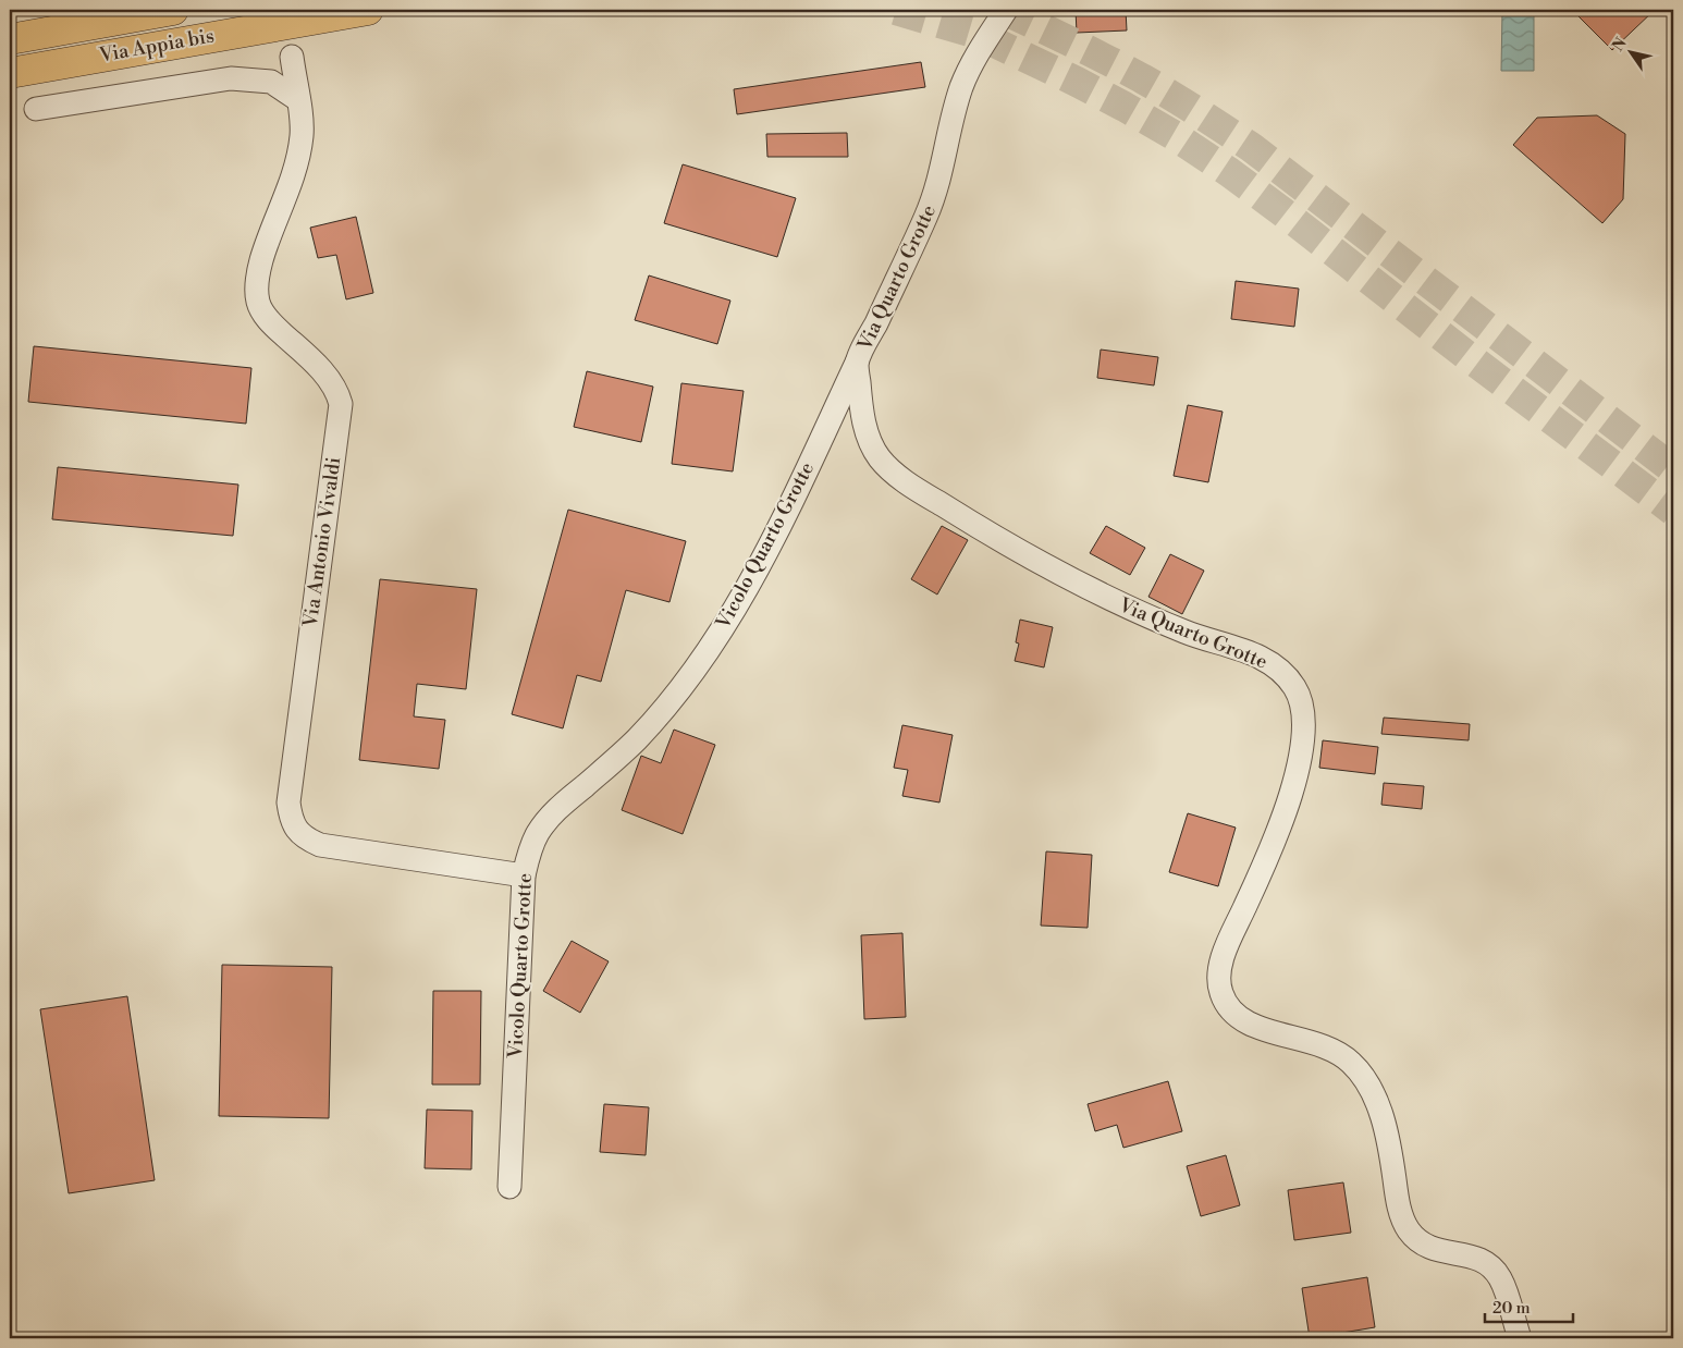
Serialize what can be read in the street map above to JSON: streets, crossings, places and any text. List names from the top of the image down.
{
  "streets": {
    "highway": ["Via Appia bis"],
    "street": ["Via Quarto Grotte", "Via Antonio Vivaldi", "Vicolo Quarto Grotte"]
  },
  "crossings": [
    ["Via Quarto Grotte", "Vicolo Quarto Grotte"],
    ["Via Antonio Vivaldi", "Vicolo Quarto Grotte"]
  ],
  "scale_bar": "20 m",
  "north": "top left"
}
